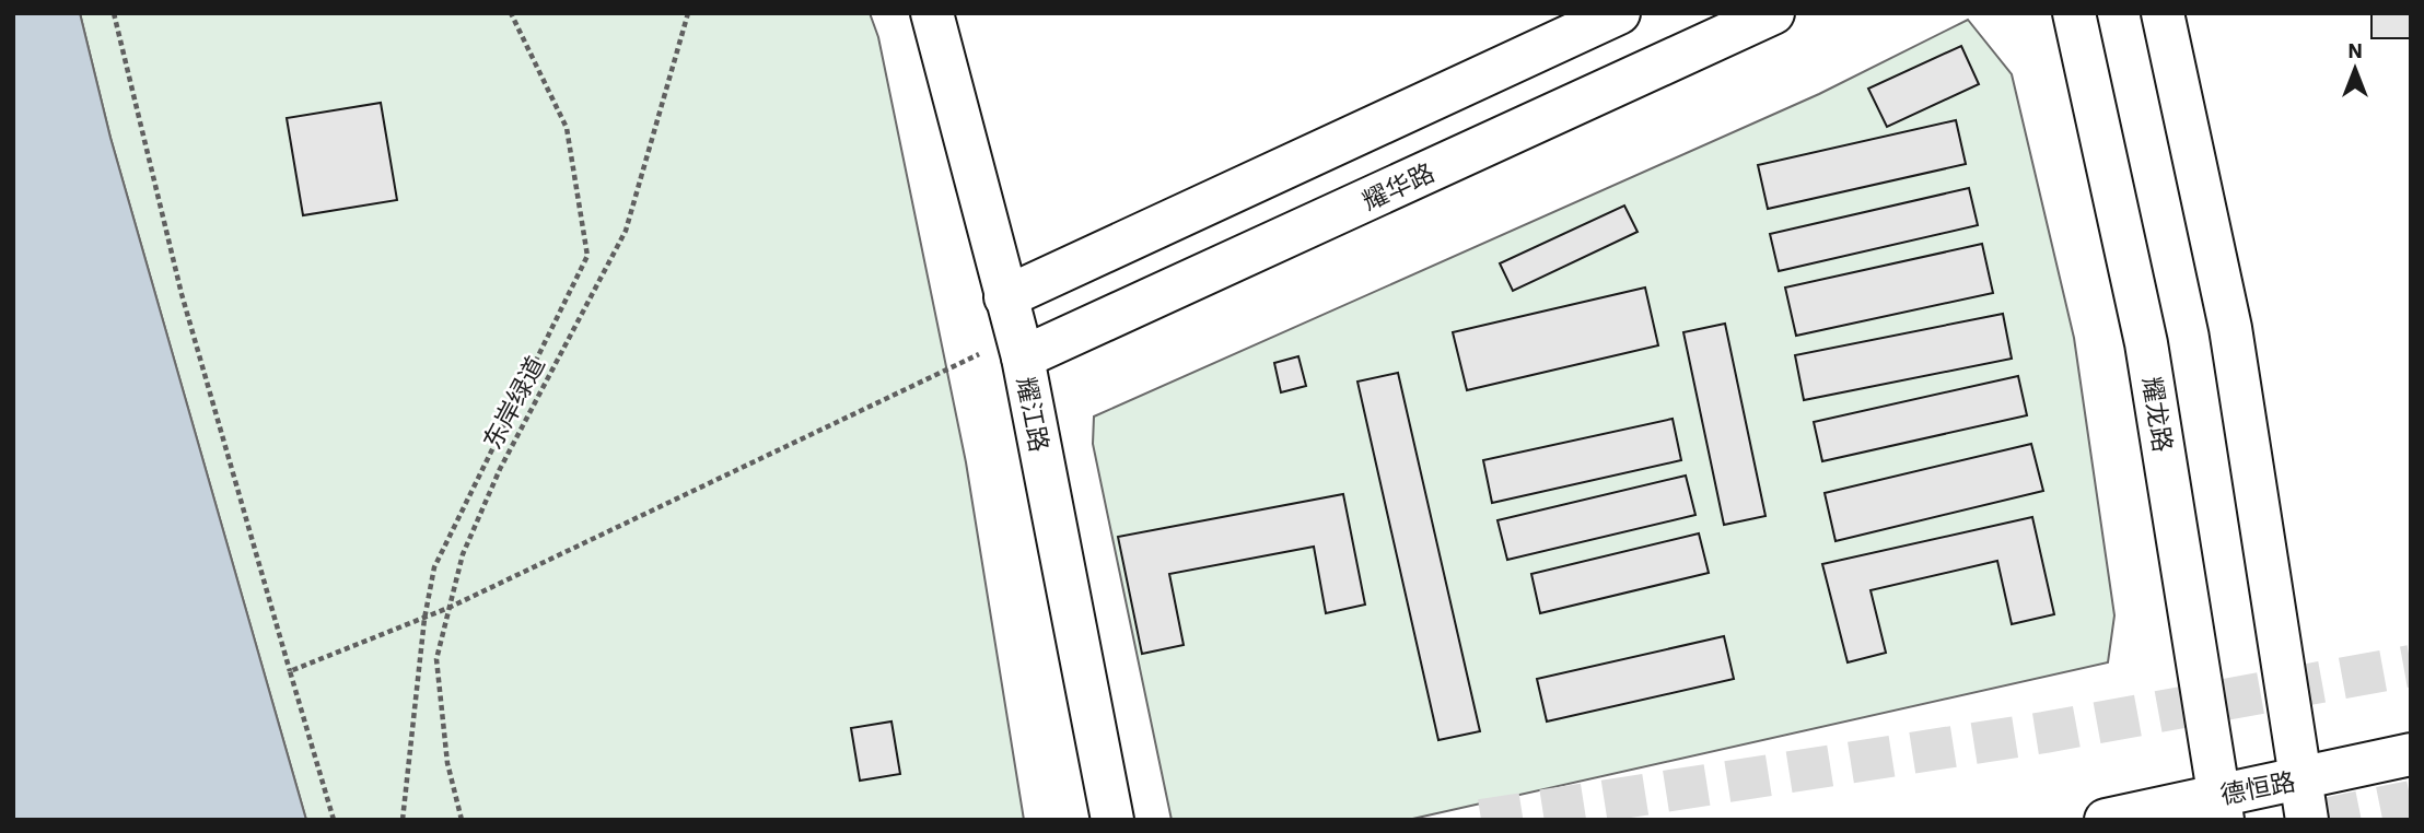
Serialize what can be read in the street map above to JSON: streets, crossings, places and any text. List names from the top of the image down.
{
  "streets": {
    "main road": [
      "耀华路",
      "耀江路",
      "耀龙路",
      "德恒路"
    ],
    "path": ["东岸绿道"]
  },
  "crossings": [
    ["耀华路", "耀江路"],
    ["耀龙路", "德恒路"]
  ],
  "north": "top"
}
